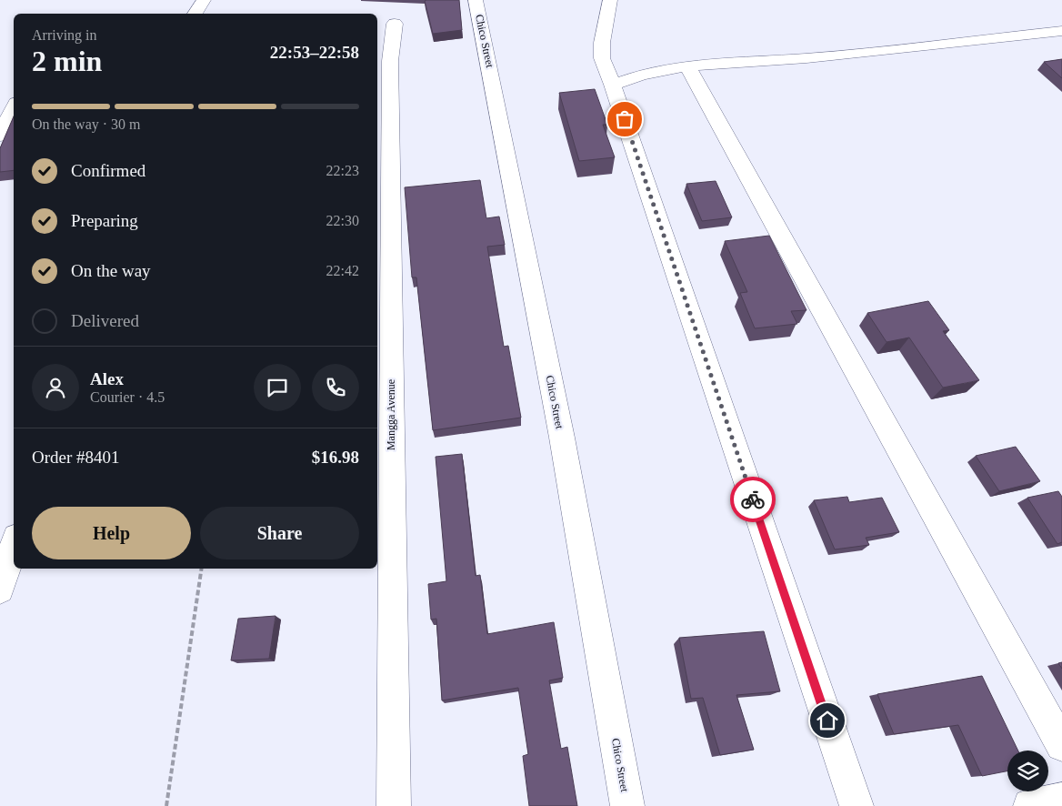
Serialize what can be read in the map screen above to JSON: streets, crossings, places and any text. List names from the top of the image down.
{
  "streets": {
    "street": ["Chico Street", "Mangga Avenue"]
  },
  "page": {
    "heading": ["2 min", "Arriving in", "22:53–22:58"],
    "panel": [
      "Alex",
      "Courier · 4.5",
      "Order #8401",
      "$16.98"
    ],
    "bar": "On the way · 30 m",
    "list": [
      ["Confirmed", "22:23"],
      ["Preparing", "22:30"],
      ["On the way", "22:42"],
      "Delivered"
    ],
    "buttons": ["Help", "Share"]
  }
}
